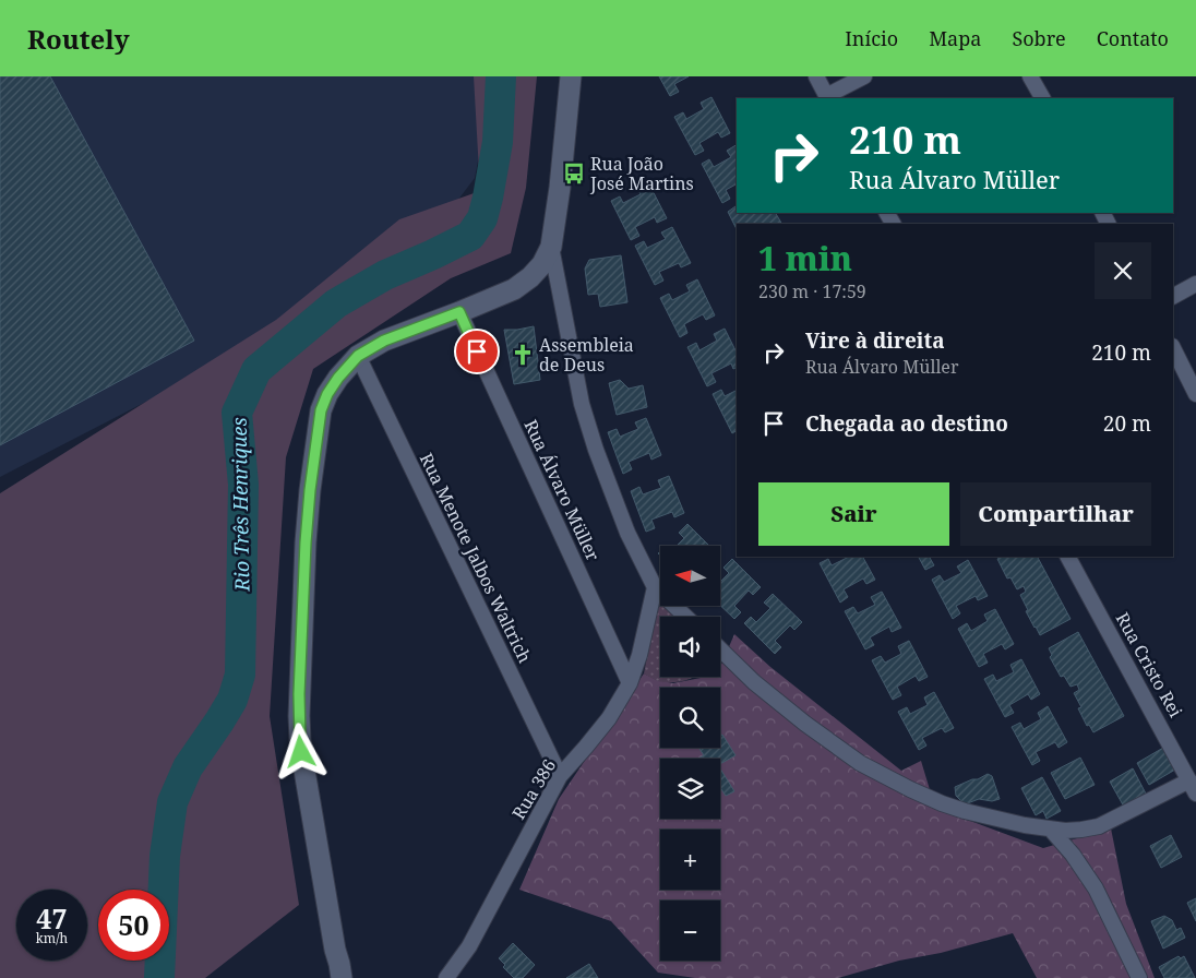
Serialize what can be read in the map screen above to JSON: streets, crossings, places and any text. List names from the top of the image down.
{
  "streets": {
    "street": [
      "Rua Álvaro Müller",
      "Rua Menote Jalbos Waltrich",
      "Rua Cristo Rei",
      "Rua 386"
    ]
  },
  "crossings": [
    ["Rua Álvaro Müller", "Rua 386"],
    ["Rua Menote Jalbos Waltrich", "Rua 386"]
  ],
  "water": ["Rio Três Henriques"],
  "places": {
    "bus stop": ["Rua João José Martins"],
    "church": ["Assembleia de Deus"]
  },
  "north": "left",
  "page": {
    "header": "Routely",
    "nav": [
      "Início",
      "Mapa",
      "Sobre",
      "Contato"
    ],
    "turn": ["210 m", "Rua Álvaro Müller"],
    "heading": ["1 min", "230 m · 17:59"],
    "list": [
      {
        "name": "Vire à direita",
        "note": "Rua Álvaro Müller",
        "value": "210 m"
      },
      {
        "name": "Chegada ao destino",
        "value": "20 m"
      }
    ],
    "buttons": ["Sair", "Compartilhar"],
    "map_buttons": ["+", "−"],
    "speed": "47 km/h",
    "limit": "50"
  }
}
